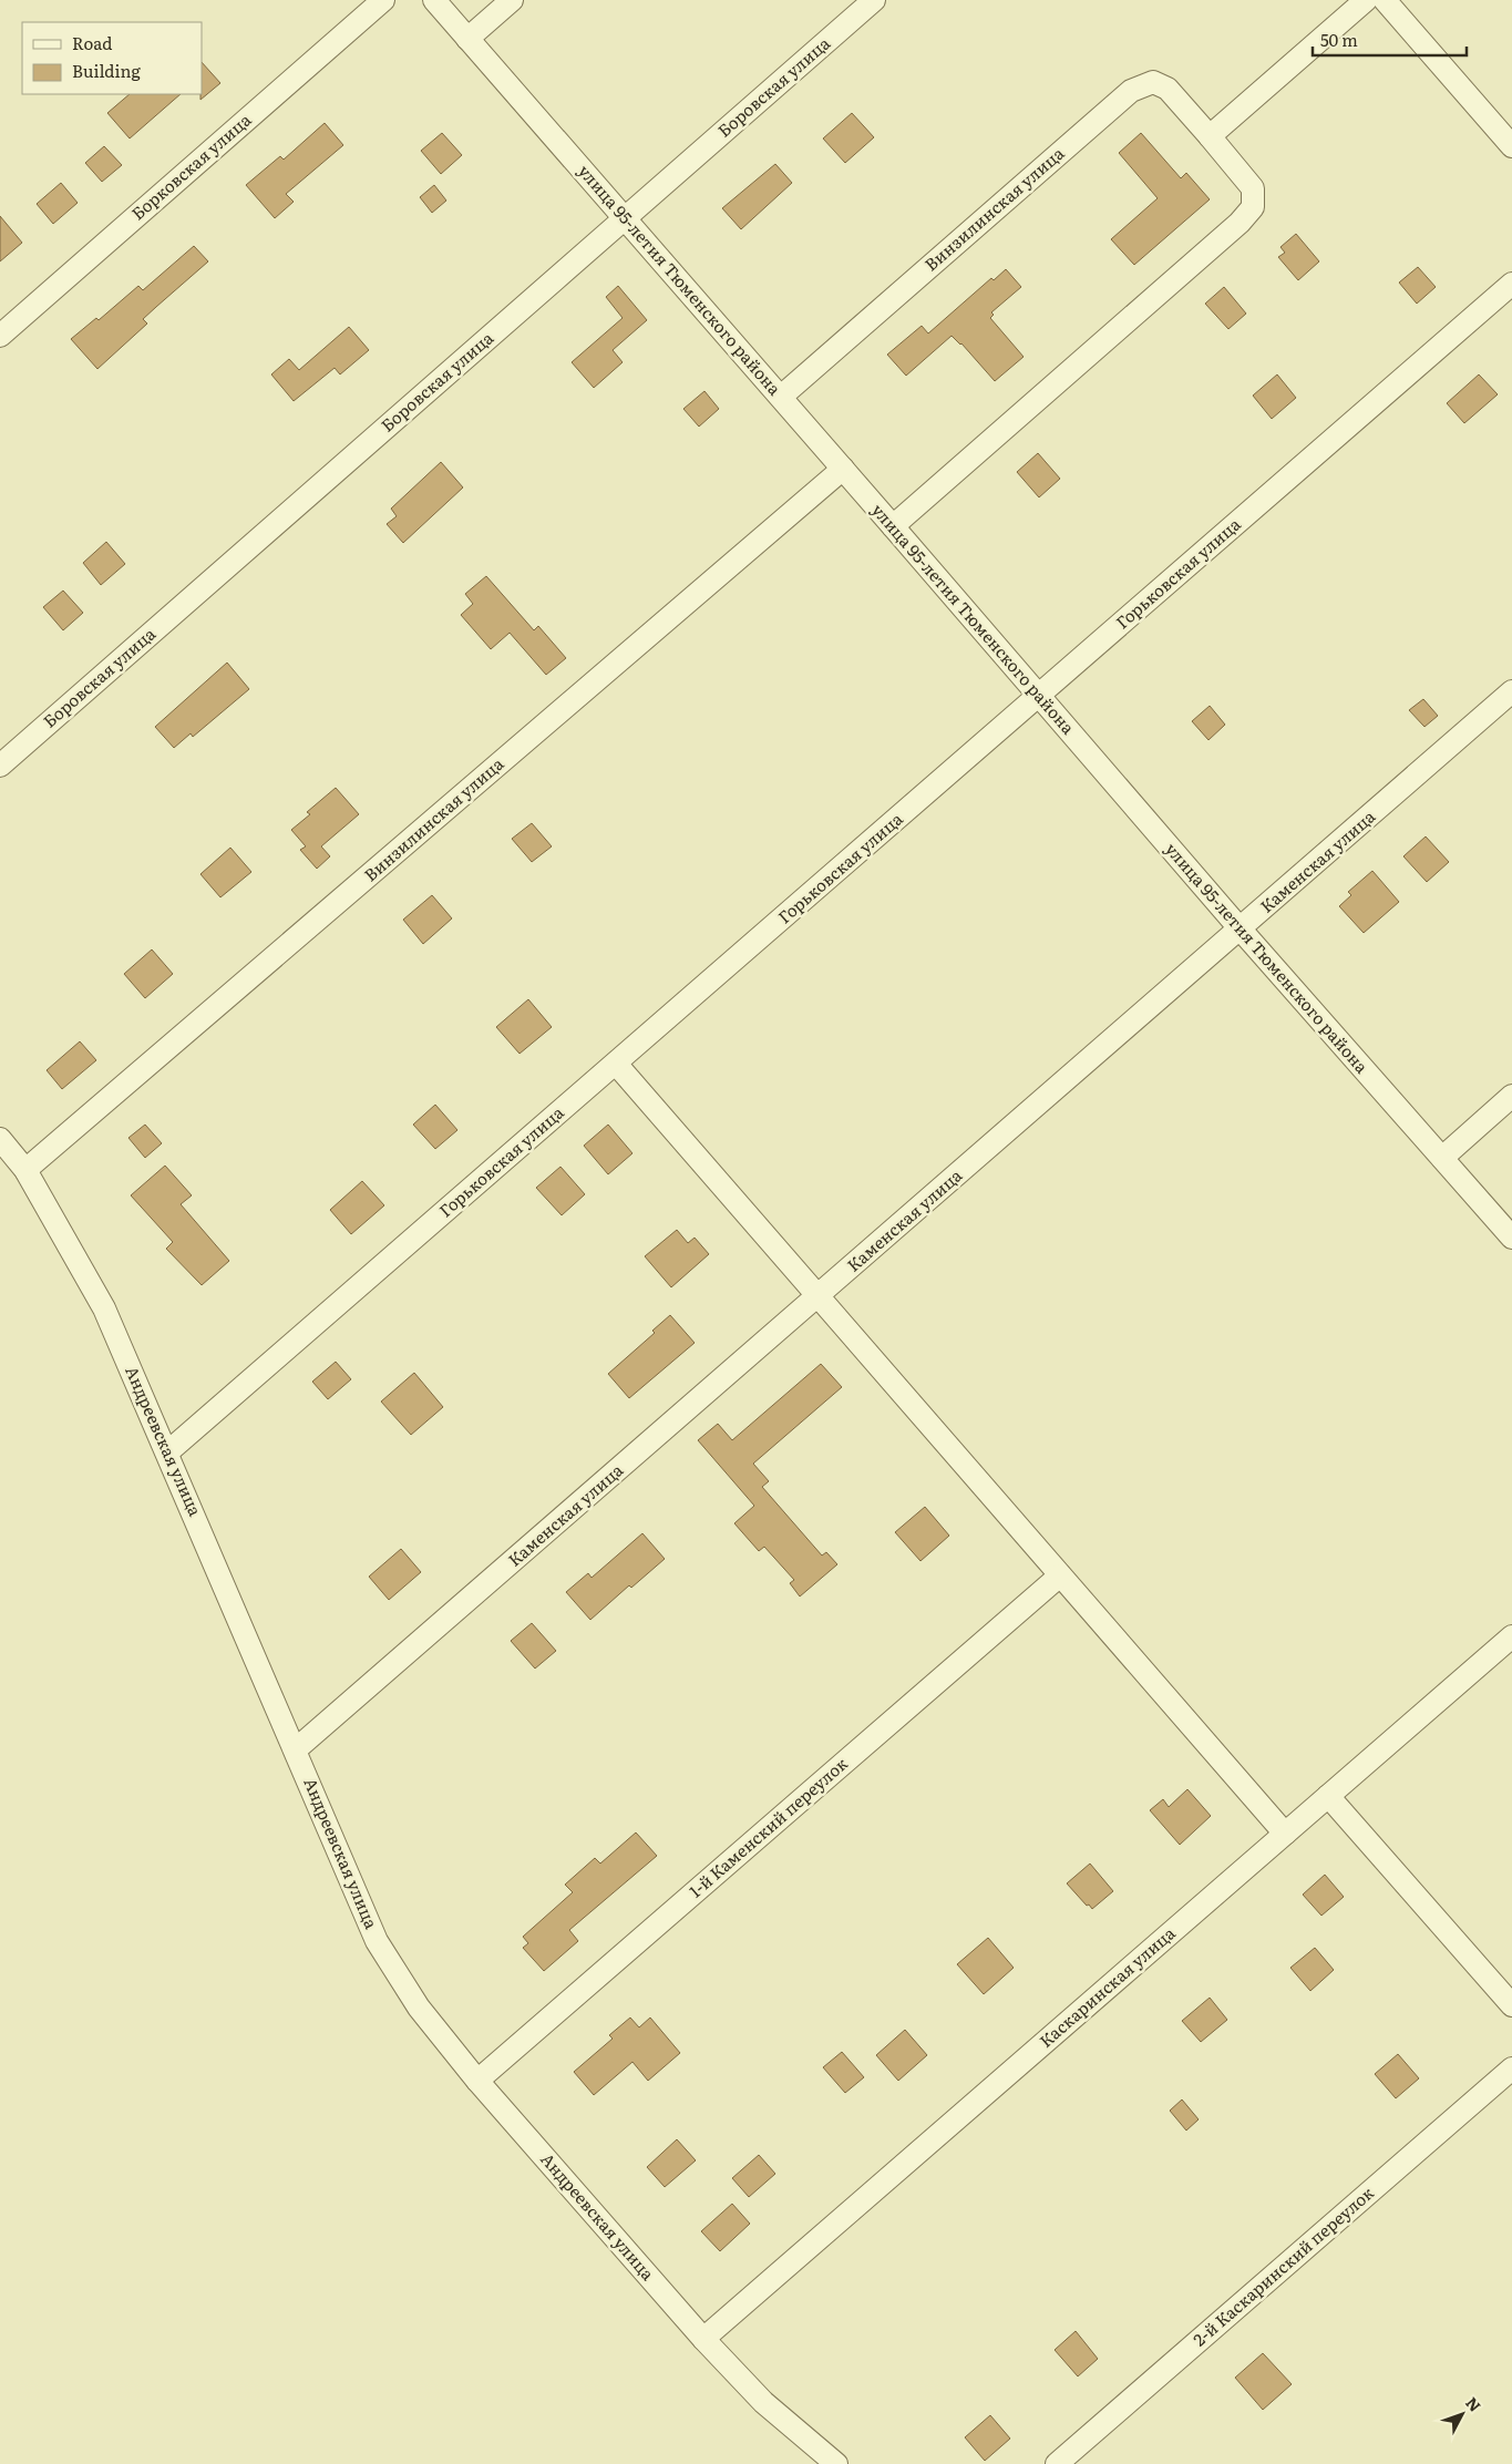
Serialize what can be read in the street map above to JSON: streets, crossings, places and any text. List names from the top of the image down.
{
  "streets": {
    "street": [
      "Боровская улица",
      "Борковская улица",
      "Винзилинская улица",
      "улица 95-летия Тюменского района",
      "Горьковская улица",
      "Каменская улица",
      "Андреевская улица",
      "1-й Каменский переулок",
      "Каскаринская улица",
      "2-й Каскаринский переулок"
    ]
  },
  "crossings": [
    ["Боровская улица", "улица 95-летия Тюменского района"],
    ["Винзилинская улица", "улица 95-летия Тюменского района"],
    ["Винзилинская улица", "Андреевская улица"],
    ["улица 95-летия Тюменского района", "Горьковская улица"],
    ["улица 95-летия Тюменского района", "Каменская улица"],
    ["Горьковская улица", "Андреевская улица"],
    ["Каменская улица", "Андреевская улица"],
    ["Андреевская улица", "1-й Каменский переулок"],
    ["Андреевская улица", "Каскаринская улица"]
  ],
  "legend": ["Road", "Building"],
  "scale_bar": "50 m",
  "north": "top right"
}
